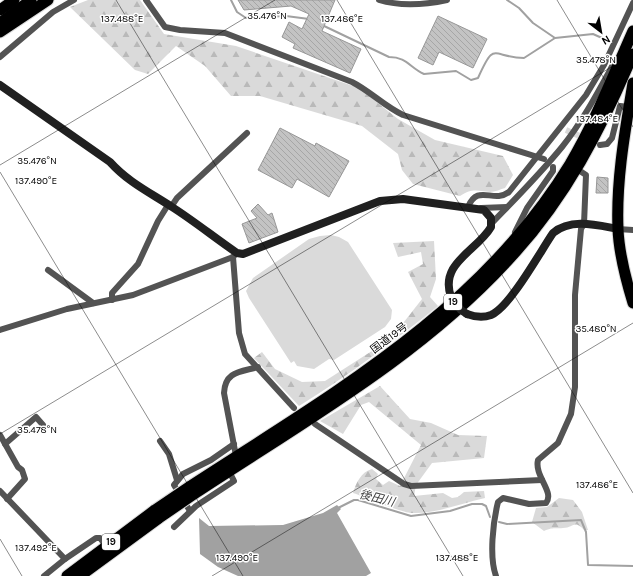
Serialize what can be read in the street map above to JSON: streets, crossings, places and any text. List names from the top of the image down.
{
  "streets": {
    "highway": ["19", "国道19号"]
  },
  "water": ["後田川"],
  "north": "bottom right",
  "coordinates": [
    "35.476°N",
    "137.488°E",
    "137.486°E",
    "35.478°N",
    "137.484°E",
    "137.490°E",
    "35.480°N",
    "137.492°E"
  ]
}
